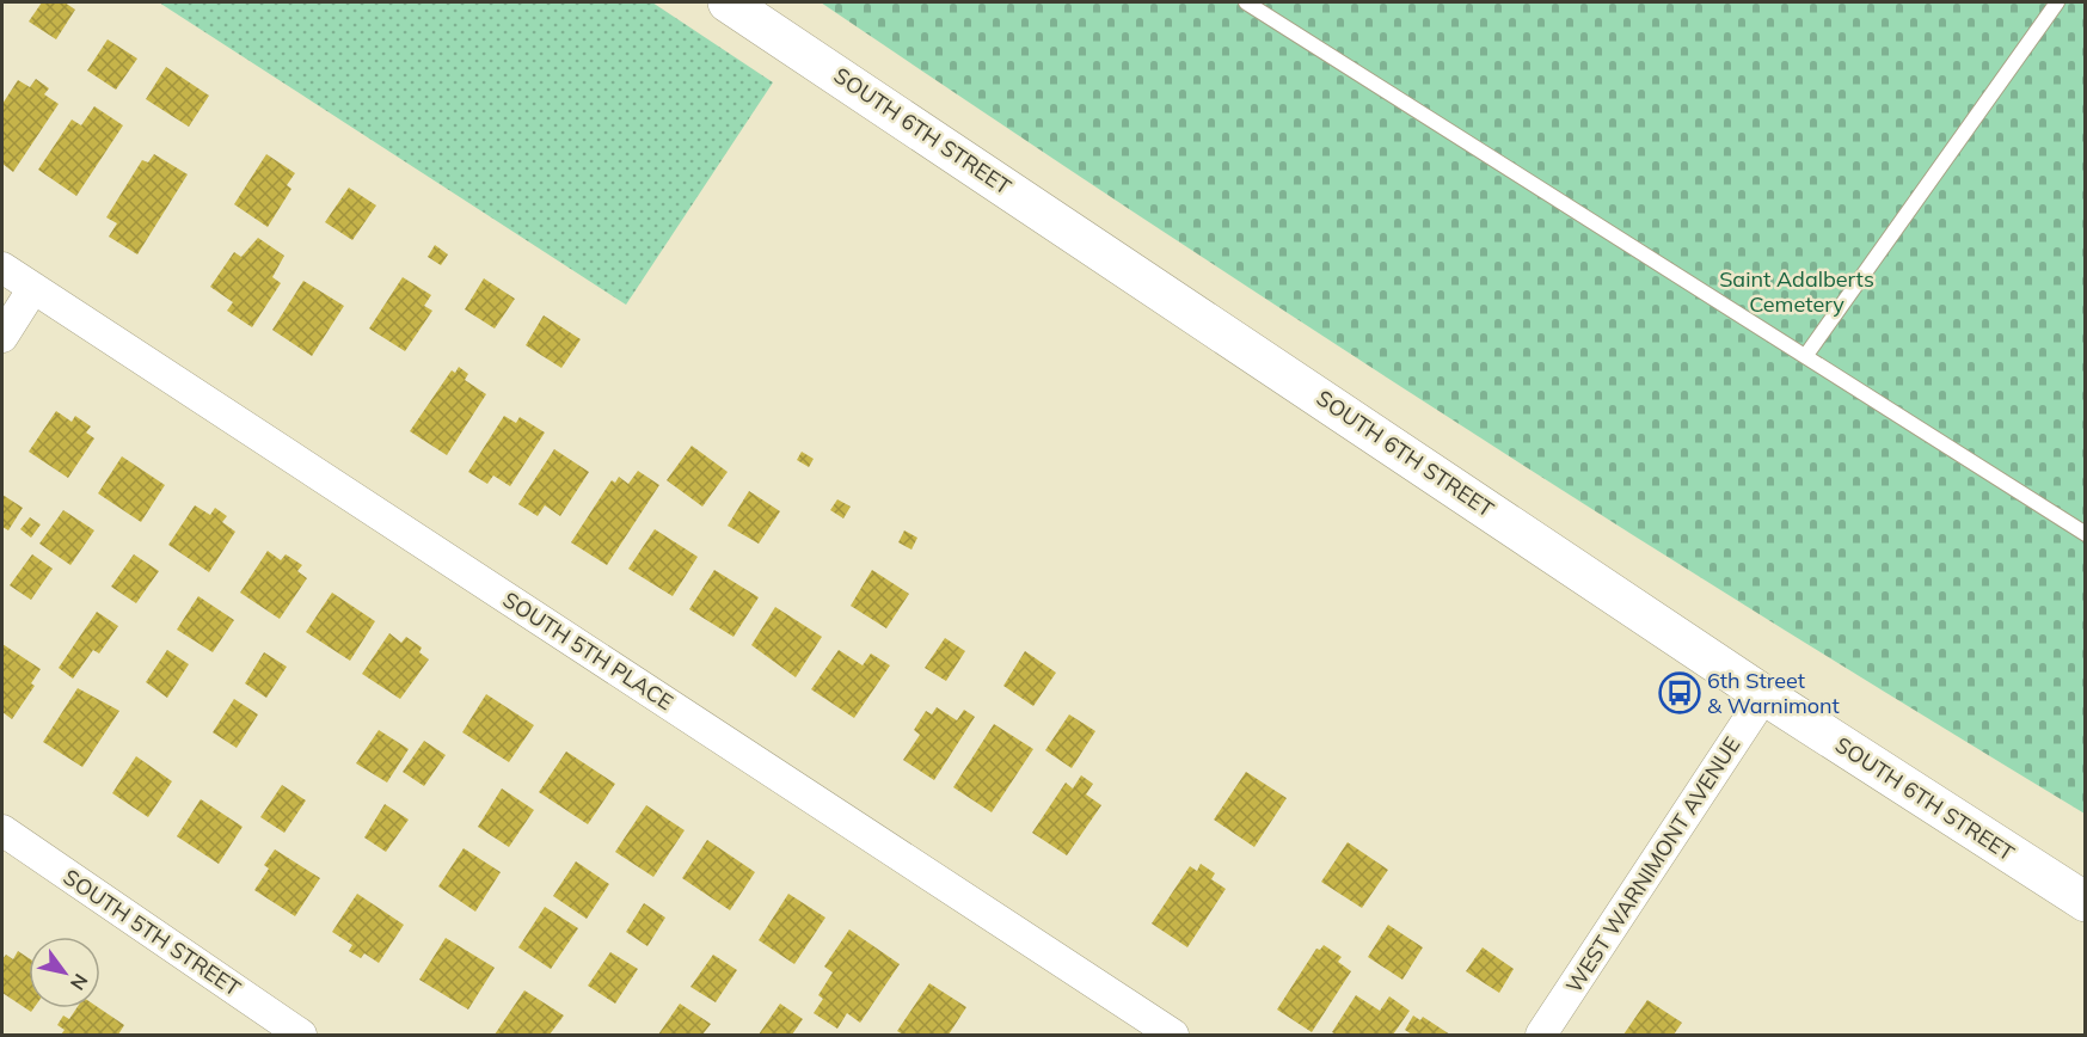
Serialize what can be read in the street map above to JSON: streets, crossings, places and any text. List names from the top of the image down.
{
  "streets": {
    "street": [
      "SOUTH 6TH STREET",
      "SOUTH 5TH PLACE",
      "WEST WARNIMONT AVENUE",
      "SOUTH 5TH STREET"
    ]
  },
  "crossings": [
    ["SOUTH 6TH STREET", "WEST WARNIMONT AVENUE"]
  ],
  "parks": ["Saint Adalberts Cemetery"],
  "places": {
    "bus stop": ["6th Street & Warnimont"]
  },
  "north": "bottom right"
}
